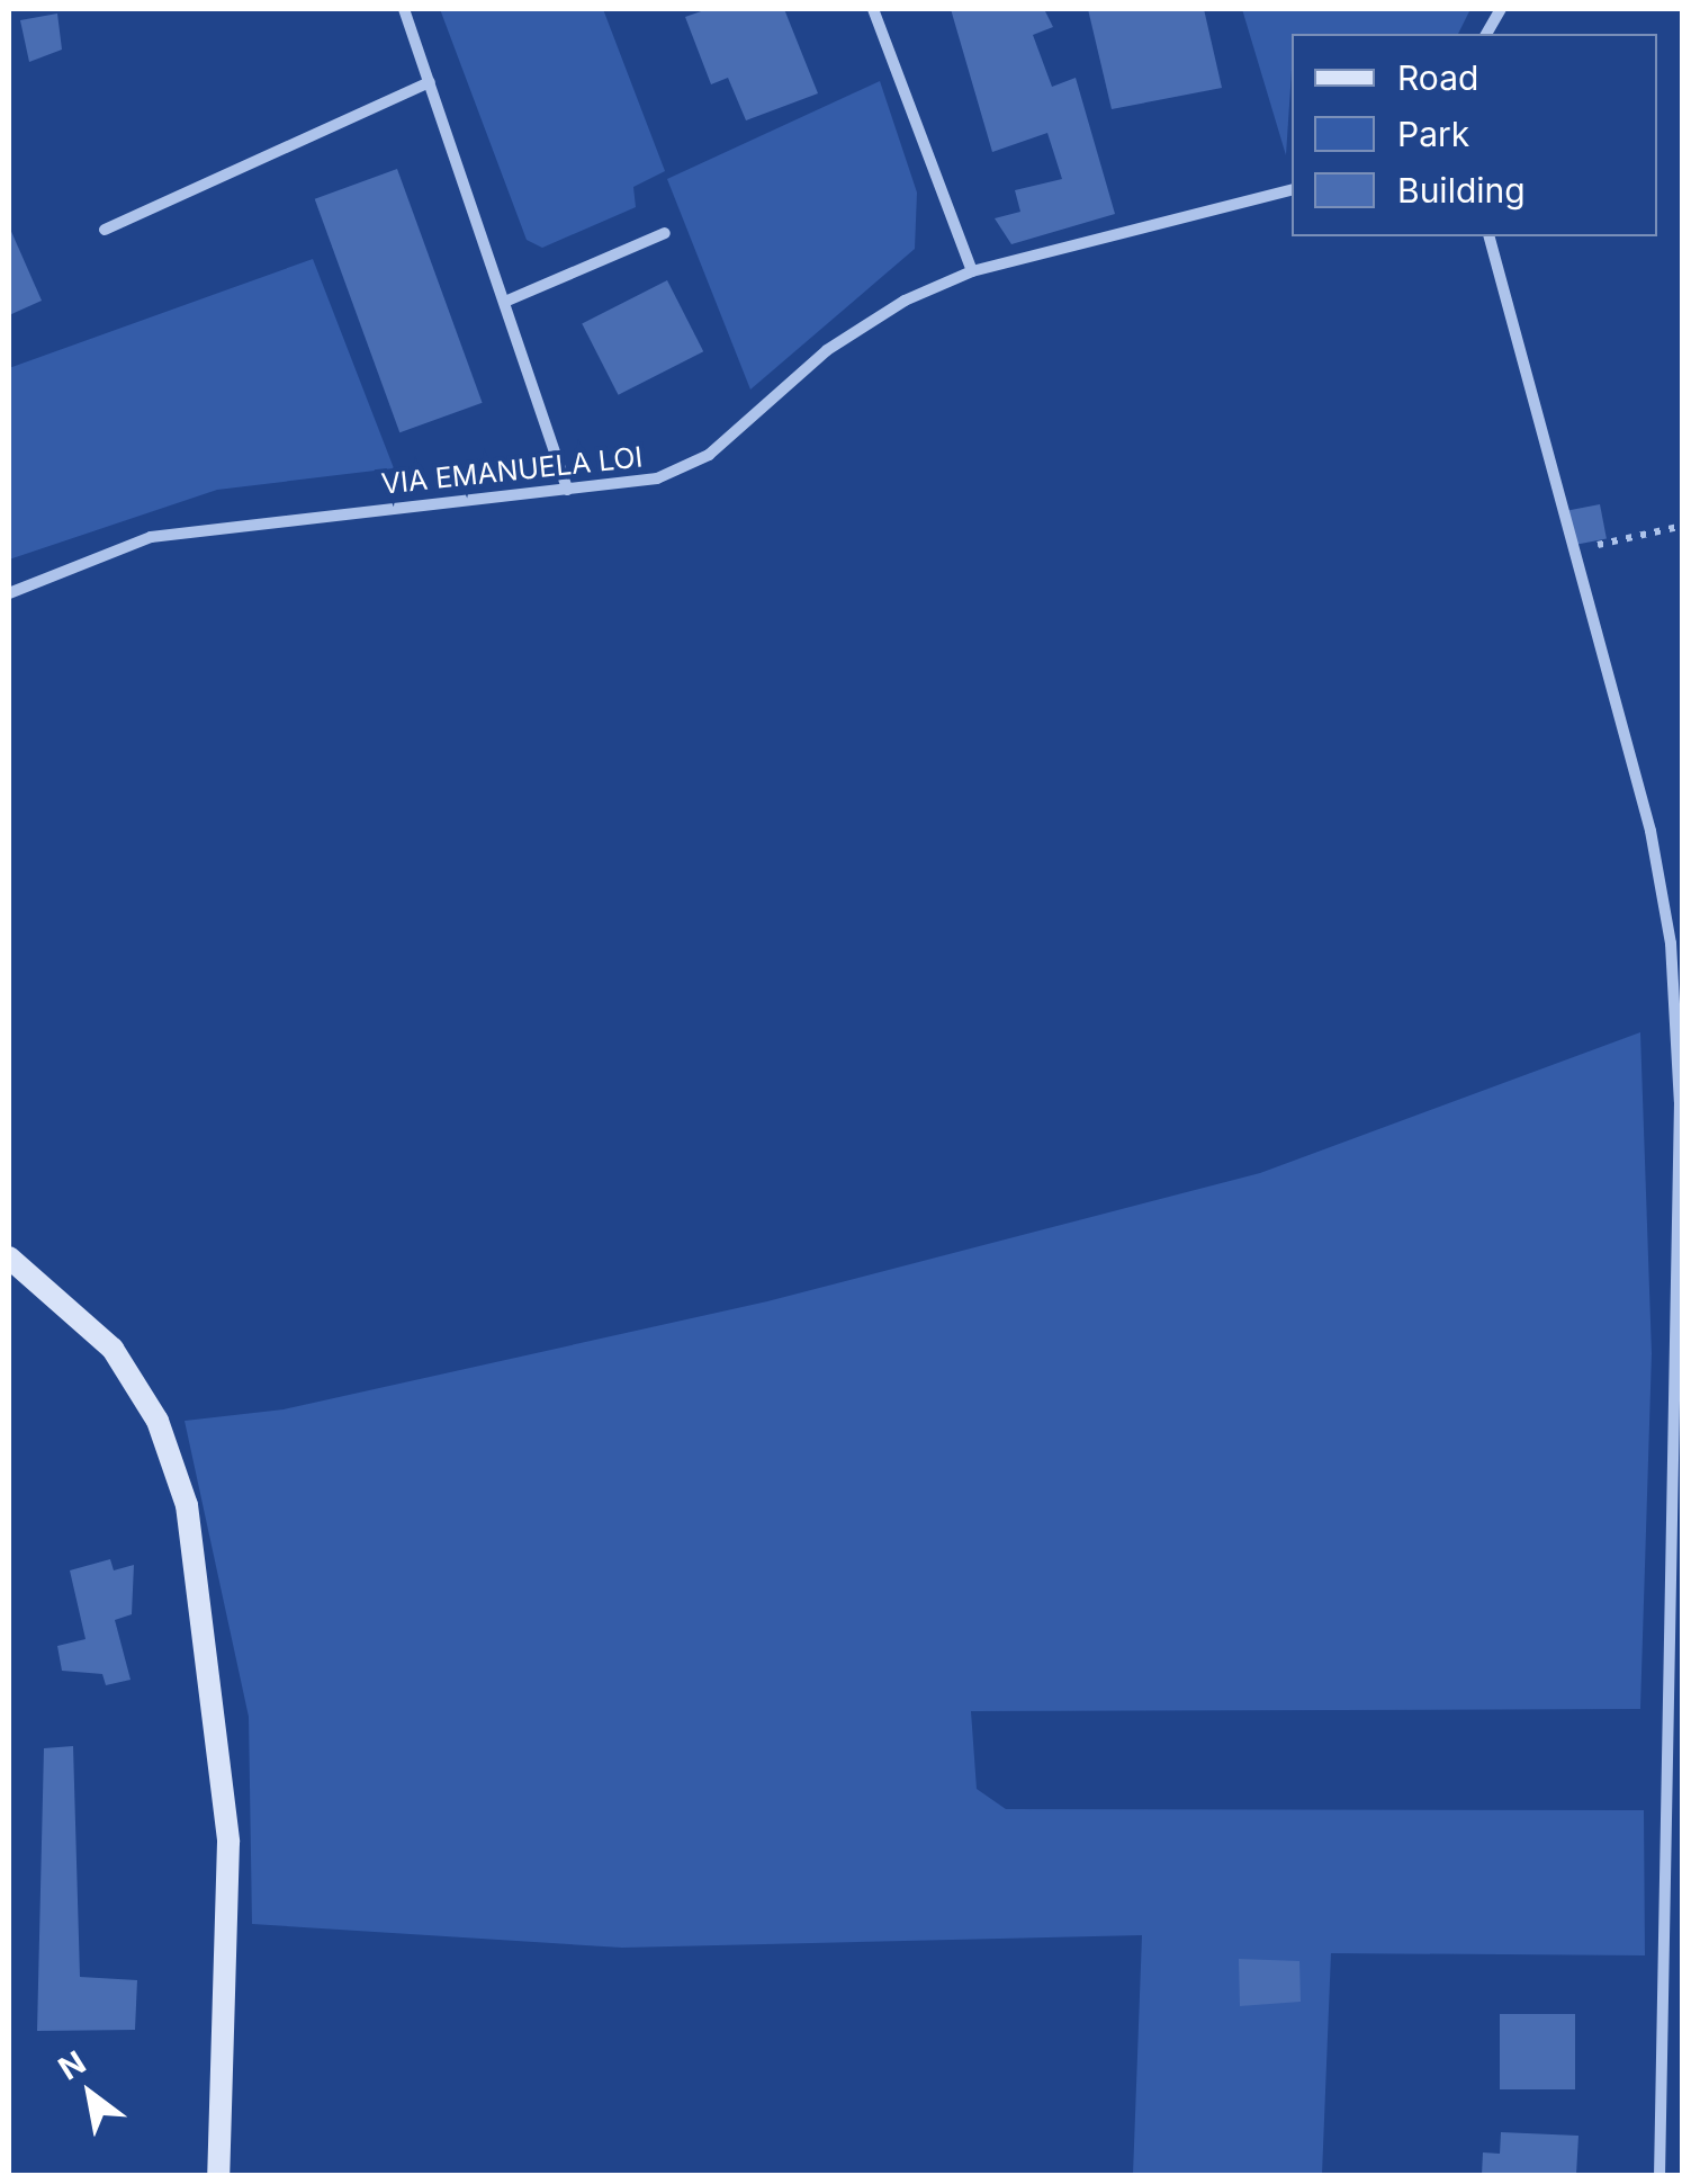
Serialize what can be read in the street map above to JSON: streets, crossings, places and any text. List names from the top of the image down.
{
  "streets": {
    "street": ["VIA EMANUELA LOI"]
  },
  "legend": ["Road", "Park", "Building"],
  "north": "top left"
}
